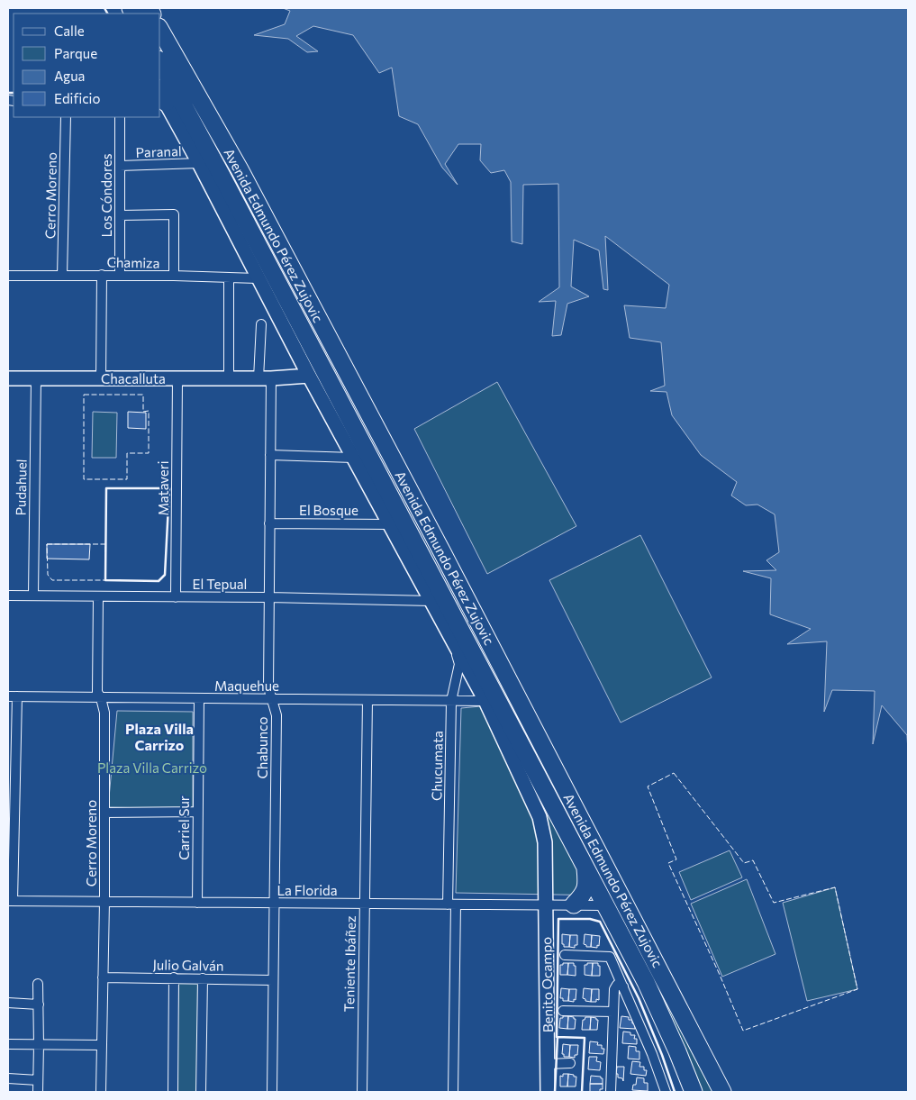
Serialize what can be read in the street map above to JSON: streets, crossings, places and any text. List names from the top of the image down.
{
  "streets": {
    "highway": ["Avenida Edmundo Pérez Zujovic"],
    "street": [
      "Paranal",
      "Cerro Moreno",
      "Los Cóndores",
      "Chamiza",
      "Chacalluta",
      "Pudahuel",
      "Mataveri",
      "El Bosque",
      "El Tepual",
      "Maquehue",
      "Chabunco",
      "Chucumata",
      "Carriel Sur",
      "La Florida",
      "Teniente Ibáñez",
      "Julio Galván",
      "Benito Ocampo"
    ]
  },
  "crossings": [
    ["Paranal", "Los Cóndores"],
    ["Cerro Moreno", "Chamiza"],
    ["Cerro Moreno", "El Tepual"],
    ["Cerro Moreno", "Maquehue"],
    ["Cerro Moreno", "La Florida"],
    ["Cerro Moreno", "Julio Galván"],
    ["Los Cóndores", "Chamiza"],
    ["Avenida Edmundo Pérez Zujovic", "La Florida"],
    ["Chacalluta", "Pudahuel"],
    ["Chacalluta", "Mataveri"],
    ["Chacalluta", "Chabunco"],
    ["Pudahuel", "El Tepual"],
    ["Mataveri", "El Tepual"],
    ["El Bosque", "Chabunco"],
    ["El Tepual", "Chabunco"],
    ["Maquehue", "Chabunco"],
    ["Maquehue", "Chucumata"],
    ["Maquehue", "Carriel Sur"],
    ["Maquehue", "Teniente Ibáñez"],
    ["Chabunco", "La Florida"],
    ["Chabunco", "Julio Galván"],
    ["Chucumata", "La Florida"],
    ["Carriel Sur", "La Florida"],
    ["La Florida", "Teniente Ibáñez"],
    ["La Florida", "Benito Ocampo"]
  ],
  "districts": ["Plaza Villa Carrizo"],
  "parks": ["Plaza Villa Carrizo"],
  "legend": [
    "Calle",
    "Parque",
    "Agua",
    "Edificio"
  ]
}
